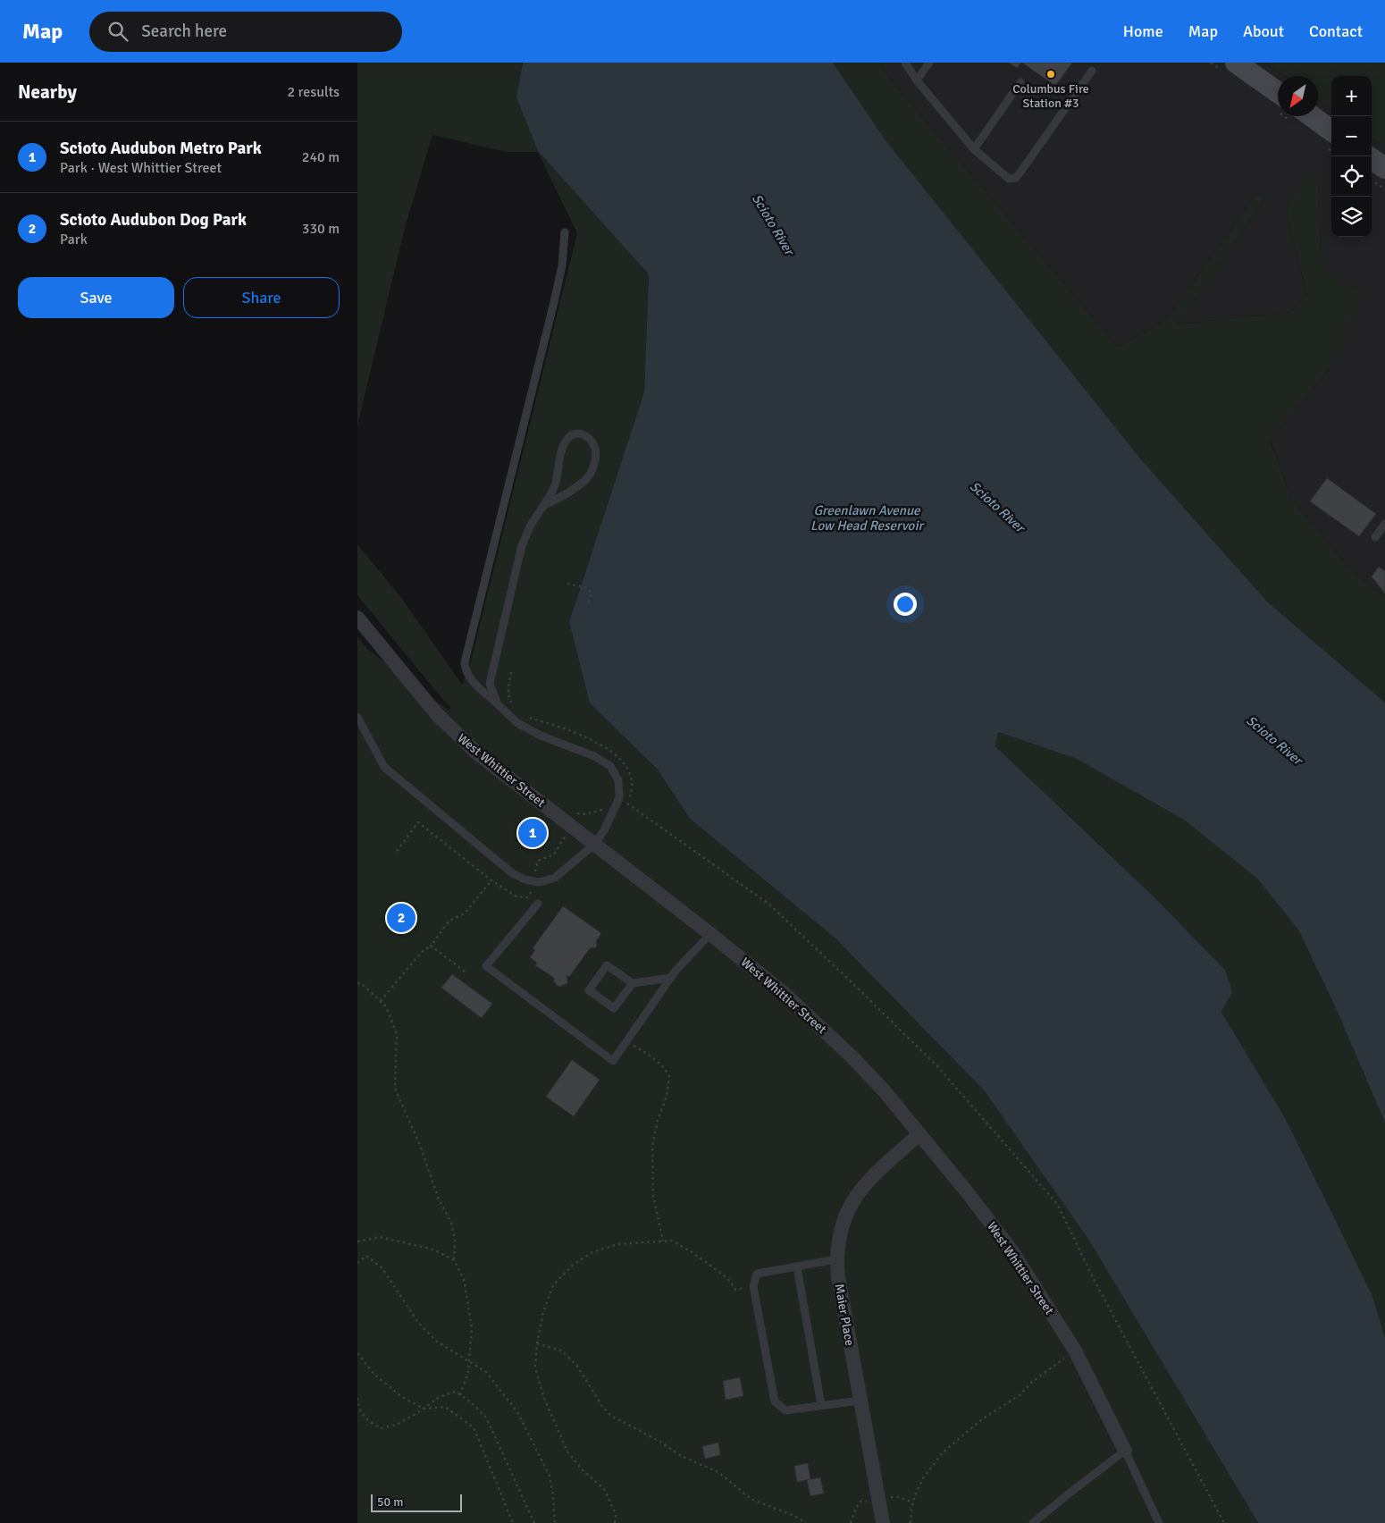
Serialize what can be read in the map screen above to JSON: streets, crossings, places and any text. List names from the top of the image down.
{
  "streets": {
    "street": ["West Whittier Street", "Maier Place"]
  },
  "crossings": [
    ["West Whittier Street", "Maier Place"]
  ],
  "water": ["Scioto River", "Greenlawn Avenue Low Head Reservoir"],
  "places": ["Columbus Fire Station #3"],
  "scale_bar": "50 m",
  "north": "bottom left",
  "page": {
    "header": "Map",
    "search": "Search here",
    "nav": [
      "Home",
      "Map",
      "About",
      "Contact"
    ],
    "heading": ["Nearby", "2 results"],
    "map_buttons": ["+", "−"],
    "list": [
      {
        "mark": "1",
        "name": "Scioto Audubon Metro Park",
        "note": "Park · West Whittier Street",
        "value": "240 m"
      },
      {
        "mark": "2",
        "name": "Scioto Audubon Dog Park",
        "note": "Park",
        "value": "330 m"
      }
    ],
    "buttons": ["Save", "Share"],
    "pins": ["1", "2"],
    "scale": "50 m"
  }
}
